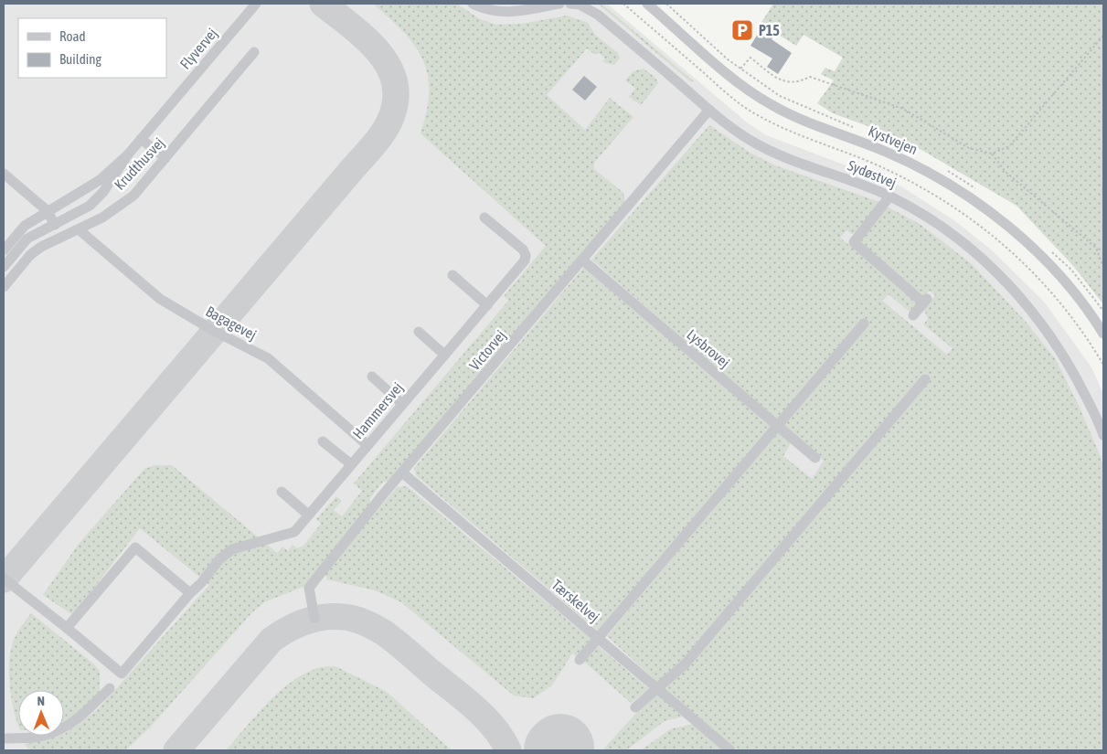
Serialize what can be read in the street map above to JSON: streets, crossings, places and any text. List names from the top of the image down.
{
  "streets": {
    "street": [
      "Flyvervej",
      "Kystvejen",
      "Krudthusvej",
      "Sydøstvej",
      "Bagagevej",
      "Lysbrovej",
      "Victorvej",
      "Hammersvej",
      "Tærskelvej"
    ]
  },
  "crossings": [
    ["Krudthusvej", "Bagagevej"],
    ["Sydøstvej", "Victorvej"],
    ["Bagagevej", "Hammersvej"],
    ["Lysbrovej", "Victorvej"],
    ["Victorvej", "Tærskelvej"]
  ],
  "places": {
    "parking": ["P15"]
  },
  "legend": ["Road", "Building"],
  "north": "top"
}
